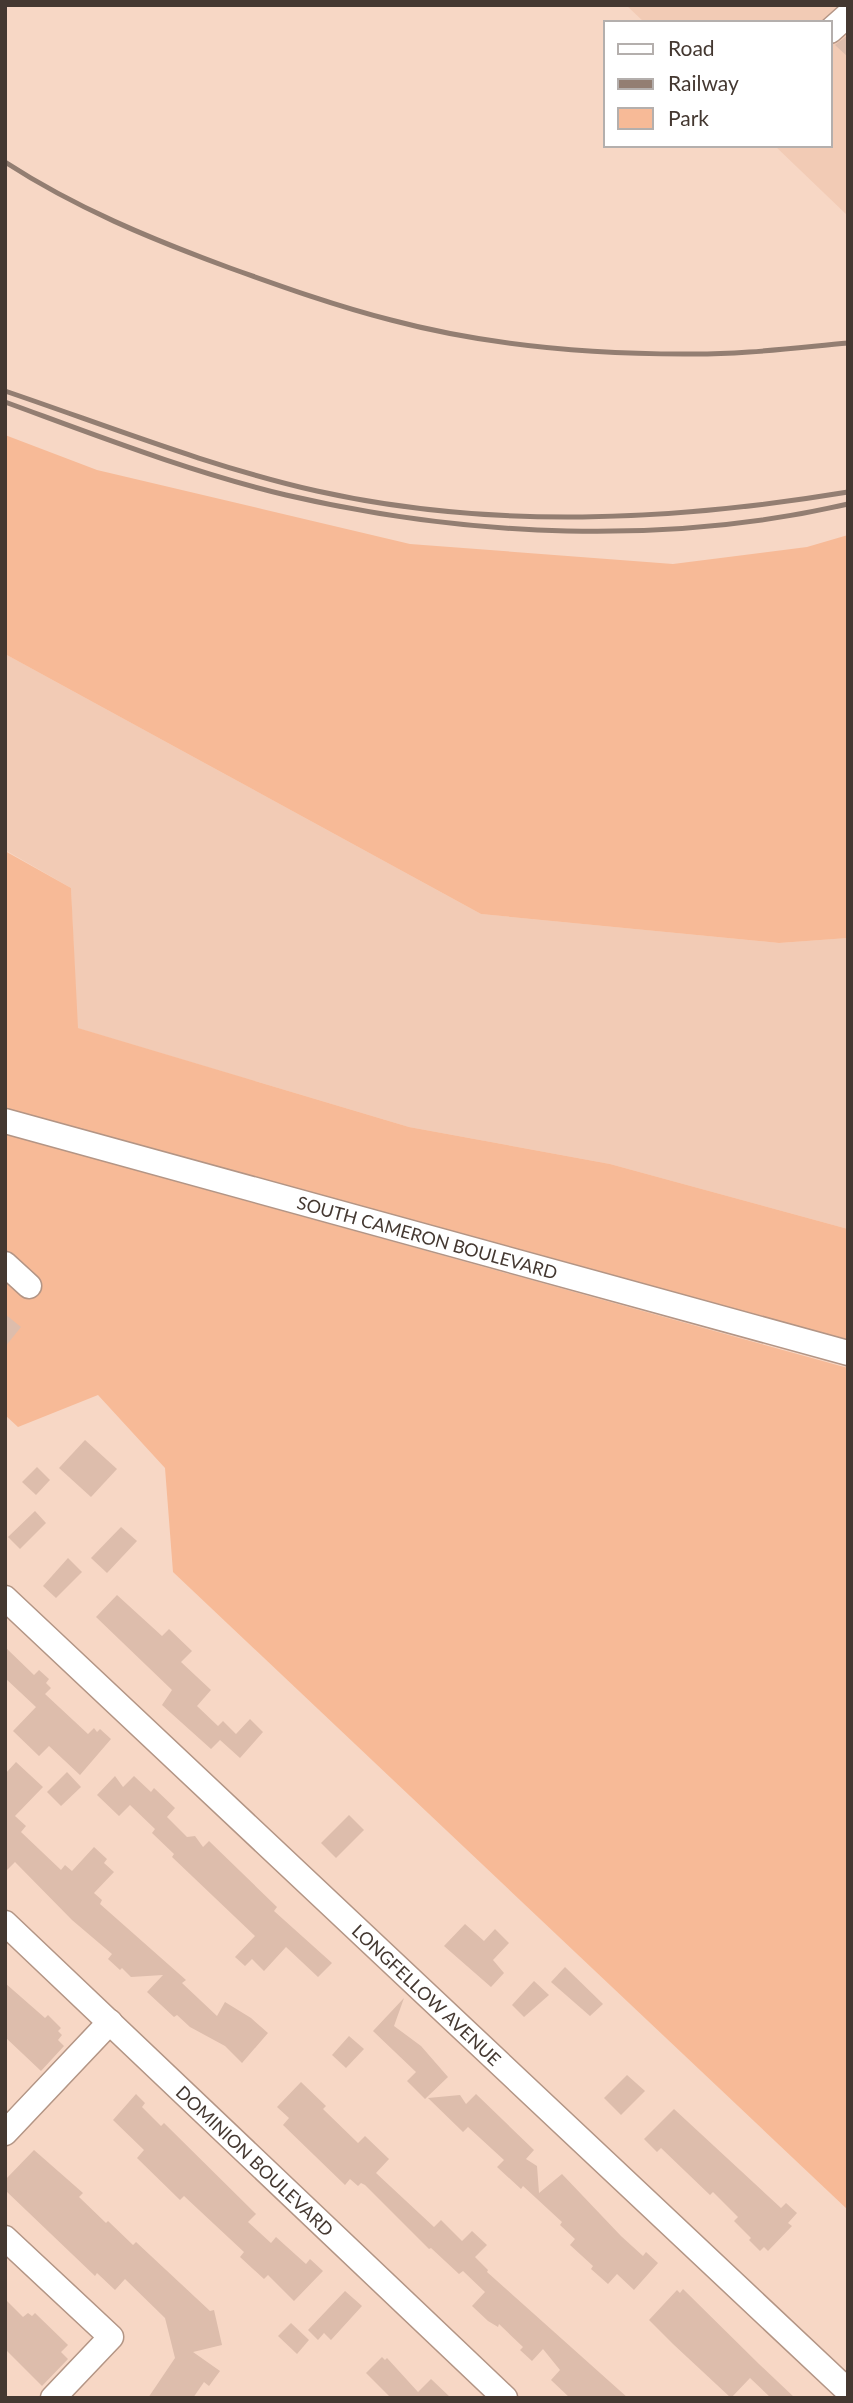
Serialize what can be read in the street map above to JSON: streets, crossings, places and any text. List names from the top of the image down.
{
  "streets": {
    "street": ["SOUTH CAMERON BOULEVARD", "LONGFELLOW AVENUE", "DOMINION BOULEVARD"]
  },
  "legend": ["Road", "Railway", "Park"]
}
